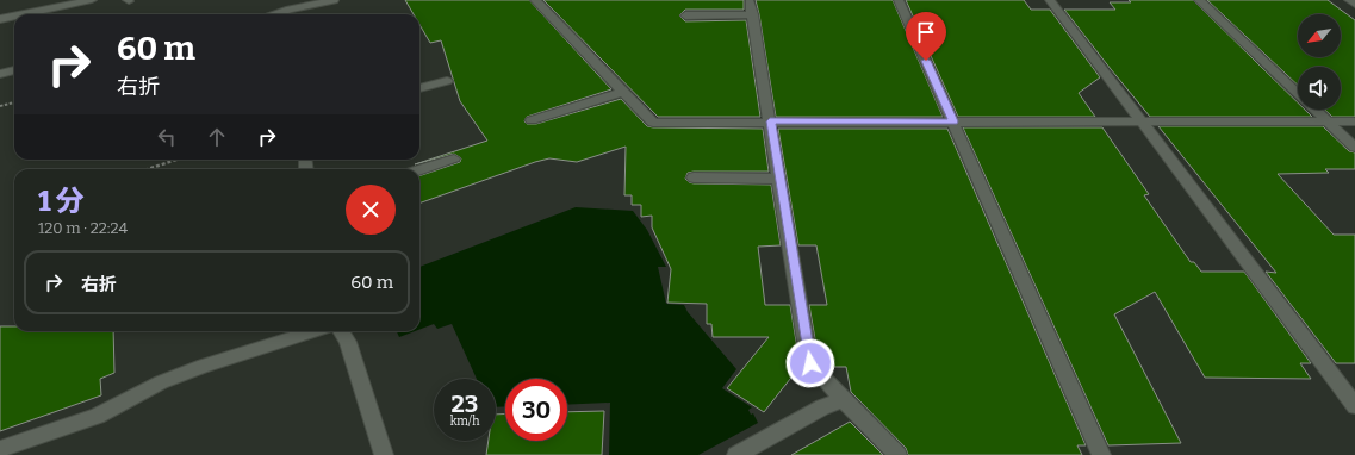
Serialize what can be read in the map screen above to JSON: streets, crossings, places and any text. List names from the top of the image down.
{
  "north": "bottom left",
  "page": {
    "turn": ["60 m", "右折"],
    "heading": ["1 分", "120 m · 22:24"],
    "list": [
      {
        "name": "右折",
        "value": "60 m"
      }
    ],
    "speed": "23 km/h",
    "limit": "30"
  }
}
